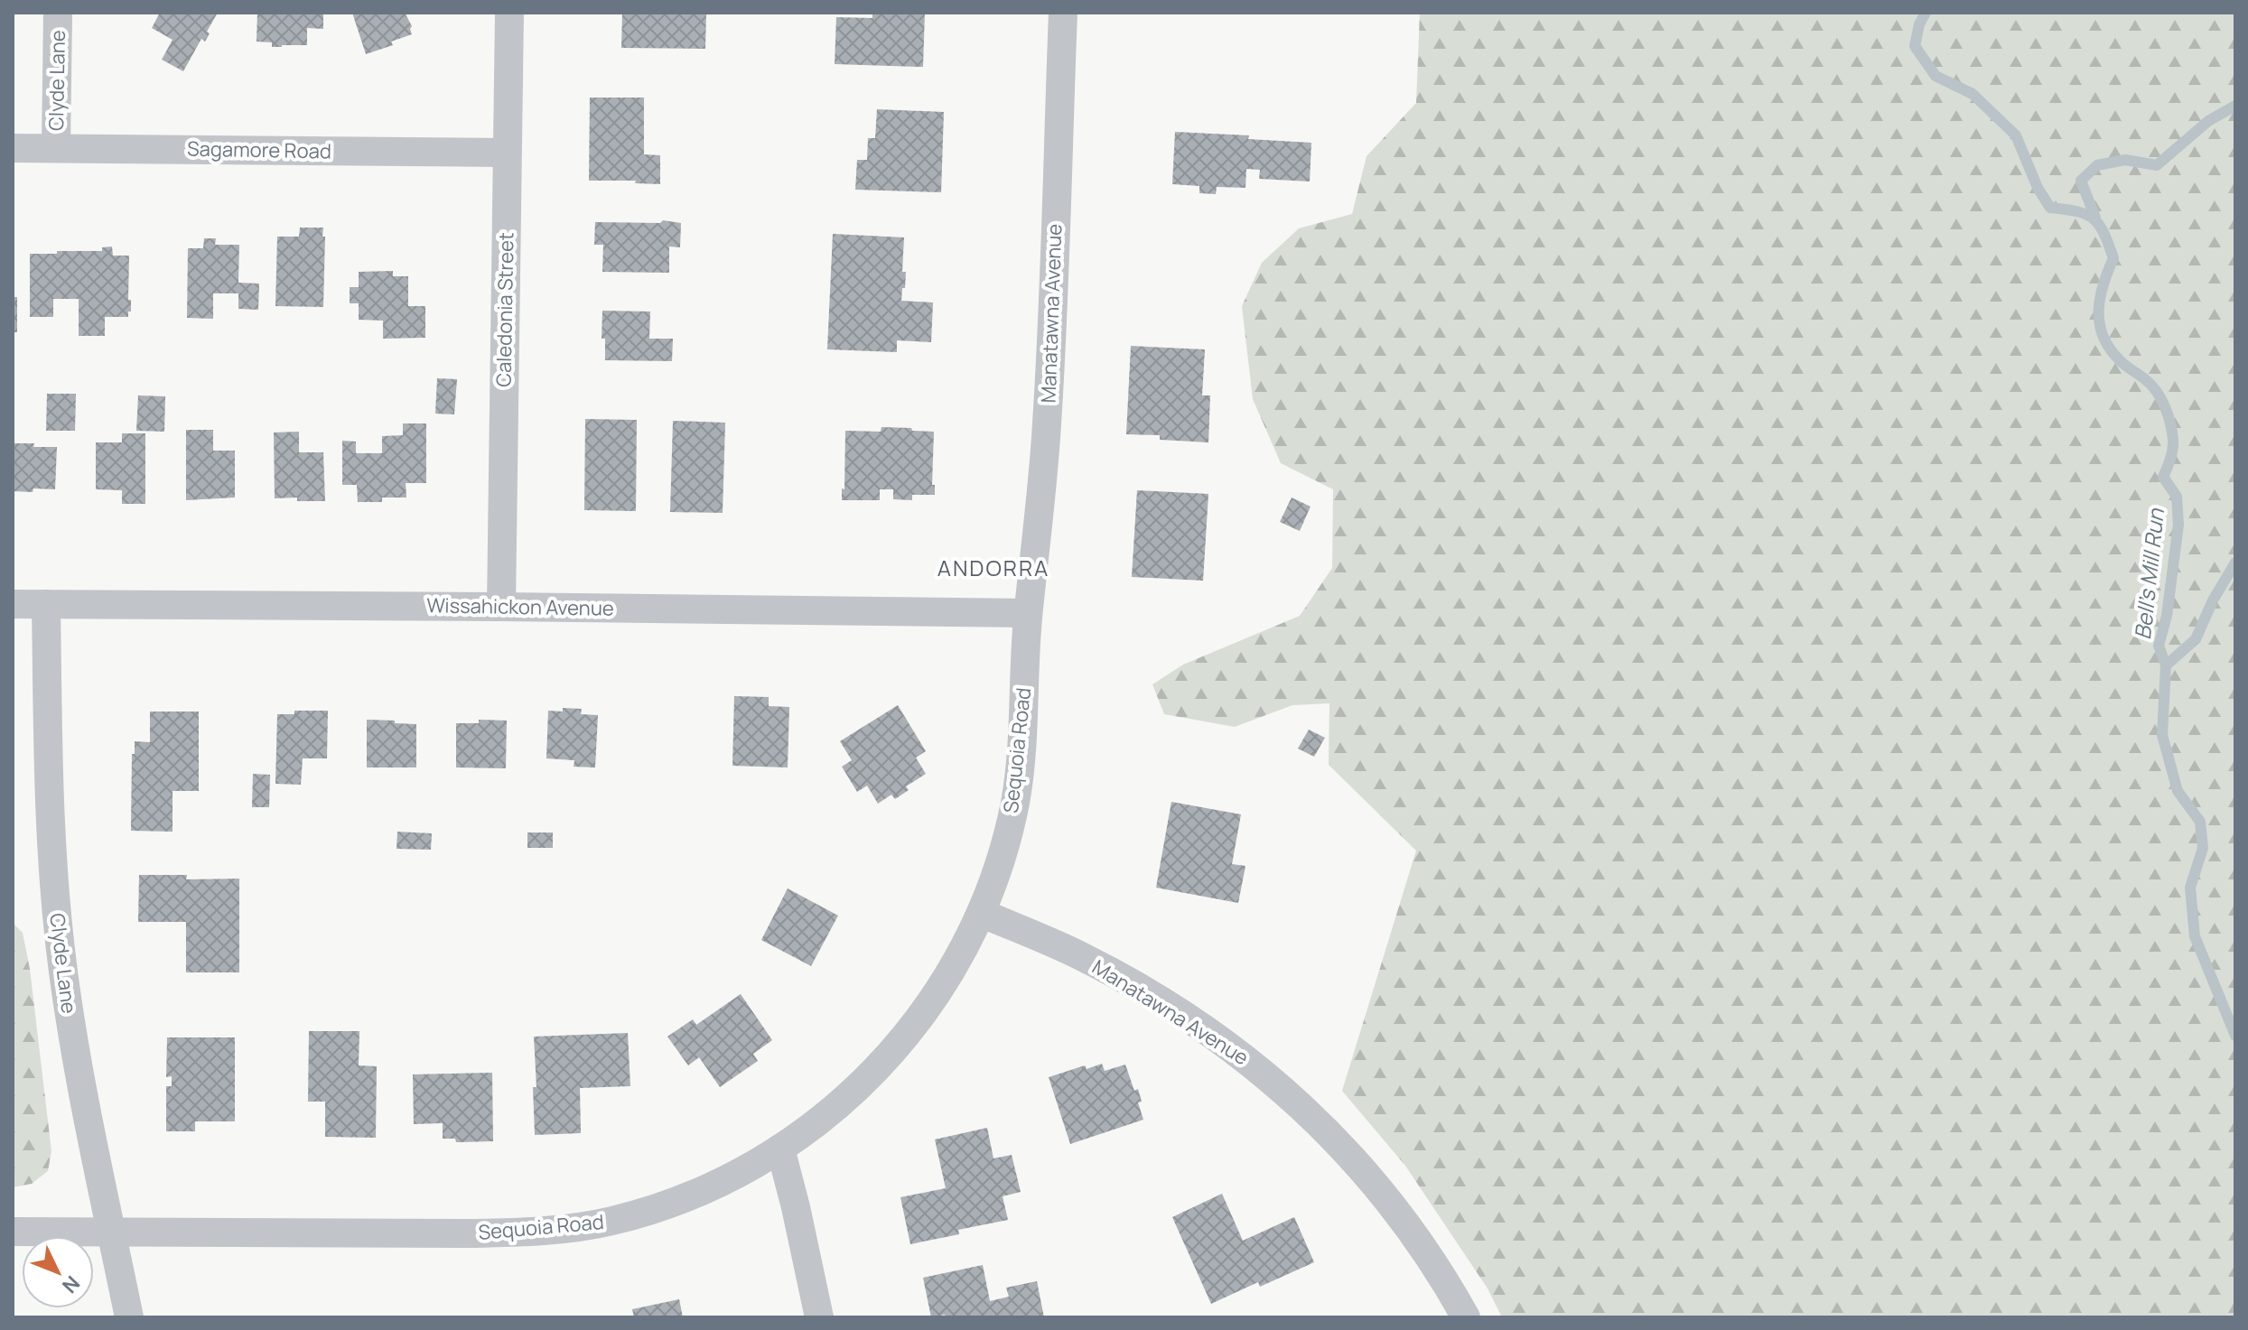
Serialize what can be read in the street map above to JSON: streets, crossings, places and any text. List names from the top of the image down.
{
  "streets": {
    "street": [
      "Clyde Lane",
      "Sagamore Road",
      "Caledonia Street",
      "Manatawna Avenue",
      "Wissahickon Avenue",
      "Sequoia Road"
    ]
  },
  "crossings": [
    ["Clyde Lane", "Sagamore Road"],
    ["Clyde Lane", "Wissahickon Avenue"],
    ["Clyde Lane", "Sequoia Road"],
    ["Sagamore Road", "Caledonia Street"],
    ["Caledonia Street", "Wissahickon Avenue"],
    ["Manatawna Avenue", "Wissahickon Avenue"],
    ["Manatawna Avenue", "Sequoia Road"],
    ["Wissahickon Avenue", "Sequoia Road"]
  ],
  "districts": ["ANDORRA"],
  "water": ["Bell's Mill Run"],
  "north": "bottom right"
}
